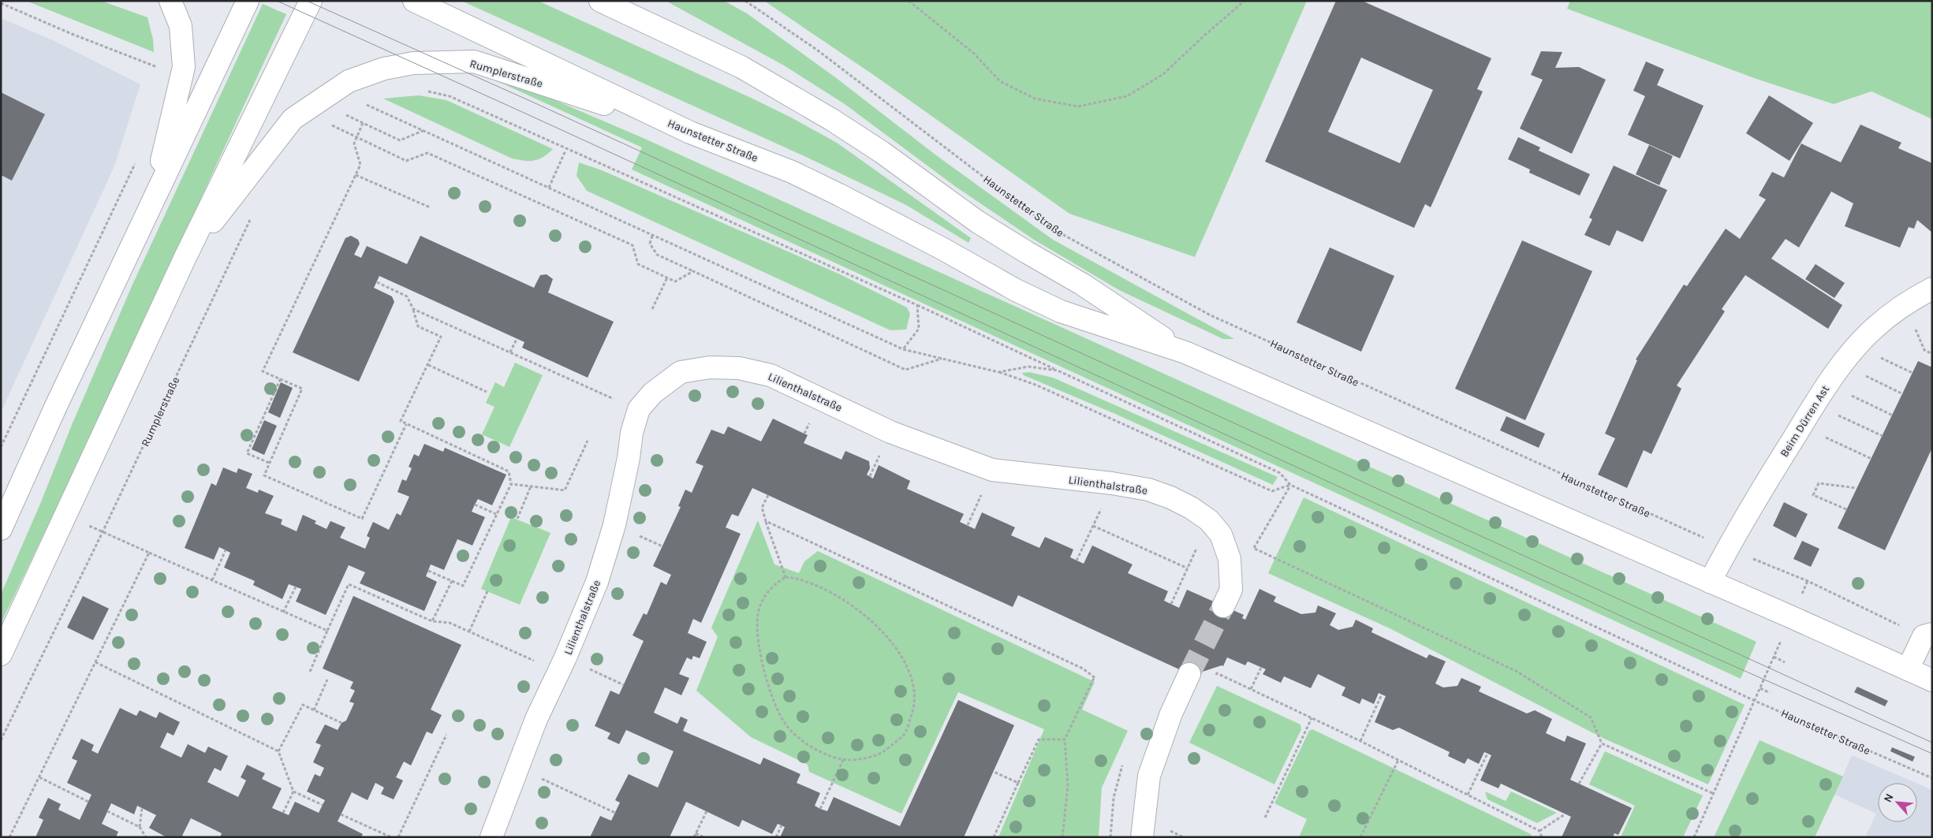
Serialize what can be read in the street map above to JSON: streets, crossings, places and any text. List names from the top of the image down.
{
  "streets": {
    "main road": [
      "Rumplerstraße",
      "Haunstetter Straße",
      "Lilienthalstraße",
      "Beim Dürren Ast"
    ]
  },
  "crossings": [
    ["Rumplerstraße", "Haunstetter Straße"],
    ["Haunstetter Straße", "Beim Dürren Ast"]
  ],
  "north": "top left"
}
